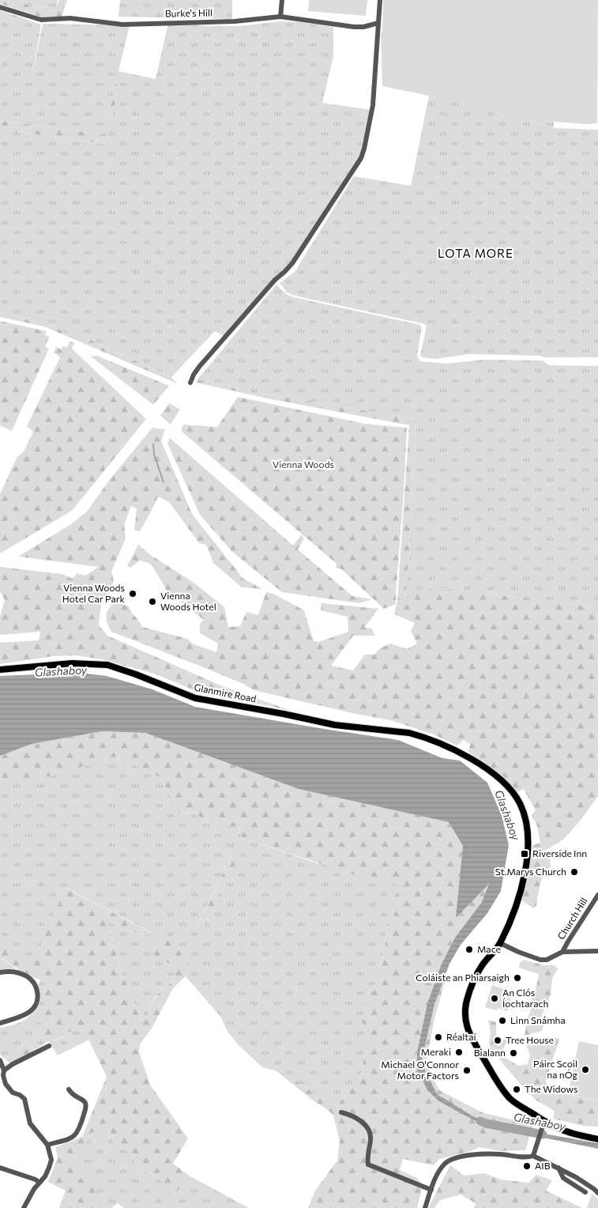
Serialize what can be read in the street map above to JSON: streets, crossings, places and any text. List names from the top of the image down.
{
  "streets": {
    "main road": ["Glanmire Road"],
    "street": ["Burke's Hill", "Church Hill"]
  },
  "districts": ["LOTA MORE"],
  "water": ["Glashaboy"],
  "parks": ["Vienna Woods"],
  "places": {
    "other": [
      "Vienna Woods Hotel Car Park",
      "Vienna Woods Hotel",
      "St.Marys Church",
      "Mace",
      "Coláiste an Phiarsaigh",
      "An Clós Íochtarach",
      "Linn Snámha",
      "Réaltaí",
      "Tree House",
      "Meraki",
      "Bialann",
      "Páirc Scoil na nÓg",
      "Michael O'Connor Motor Factors",
      "The Widows",
      "AIB"
    ],
    "transit": ["Riverside Inn"]
  }
}
